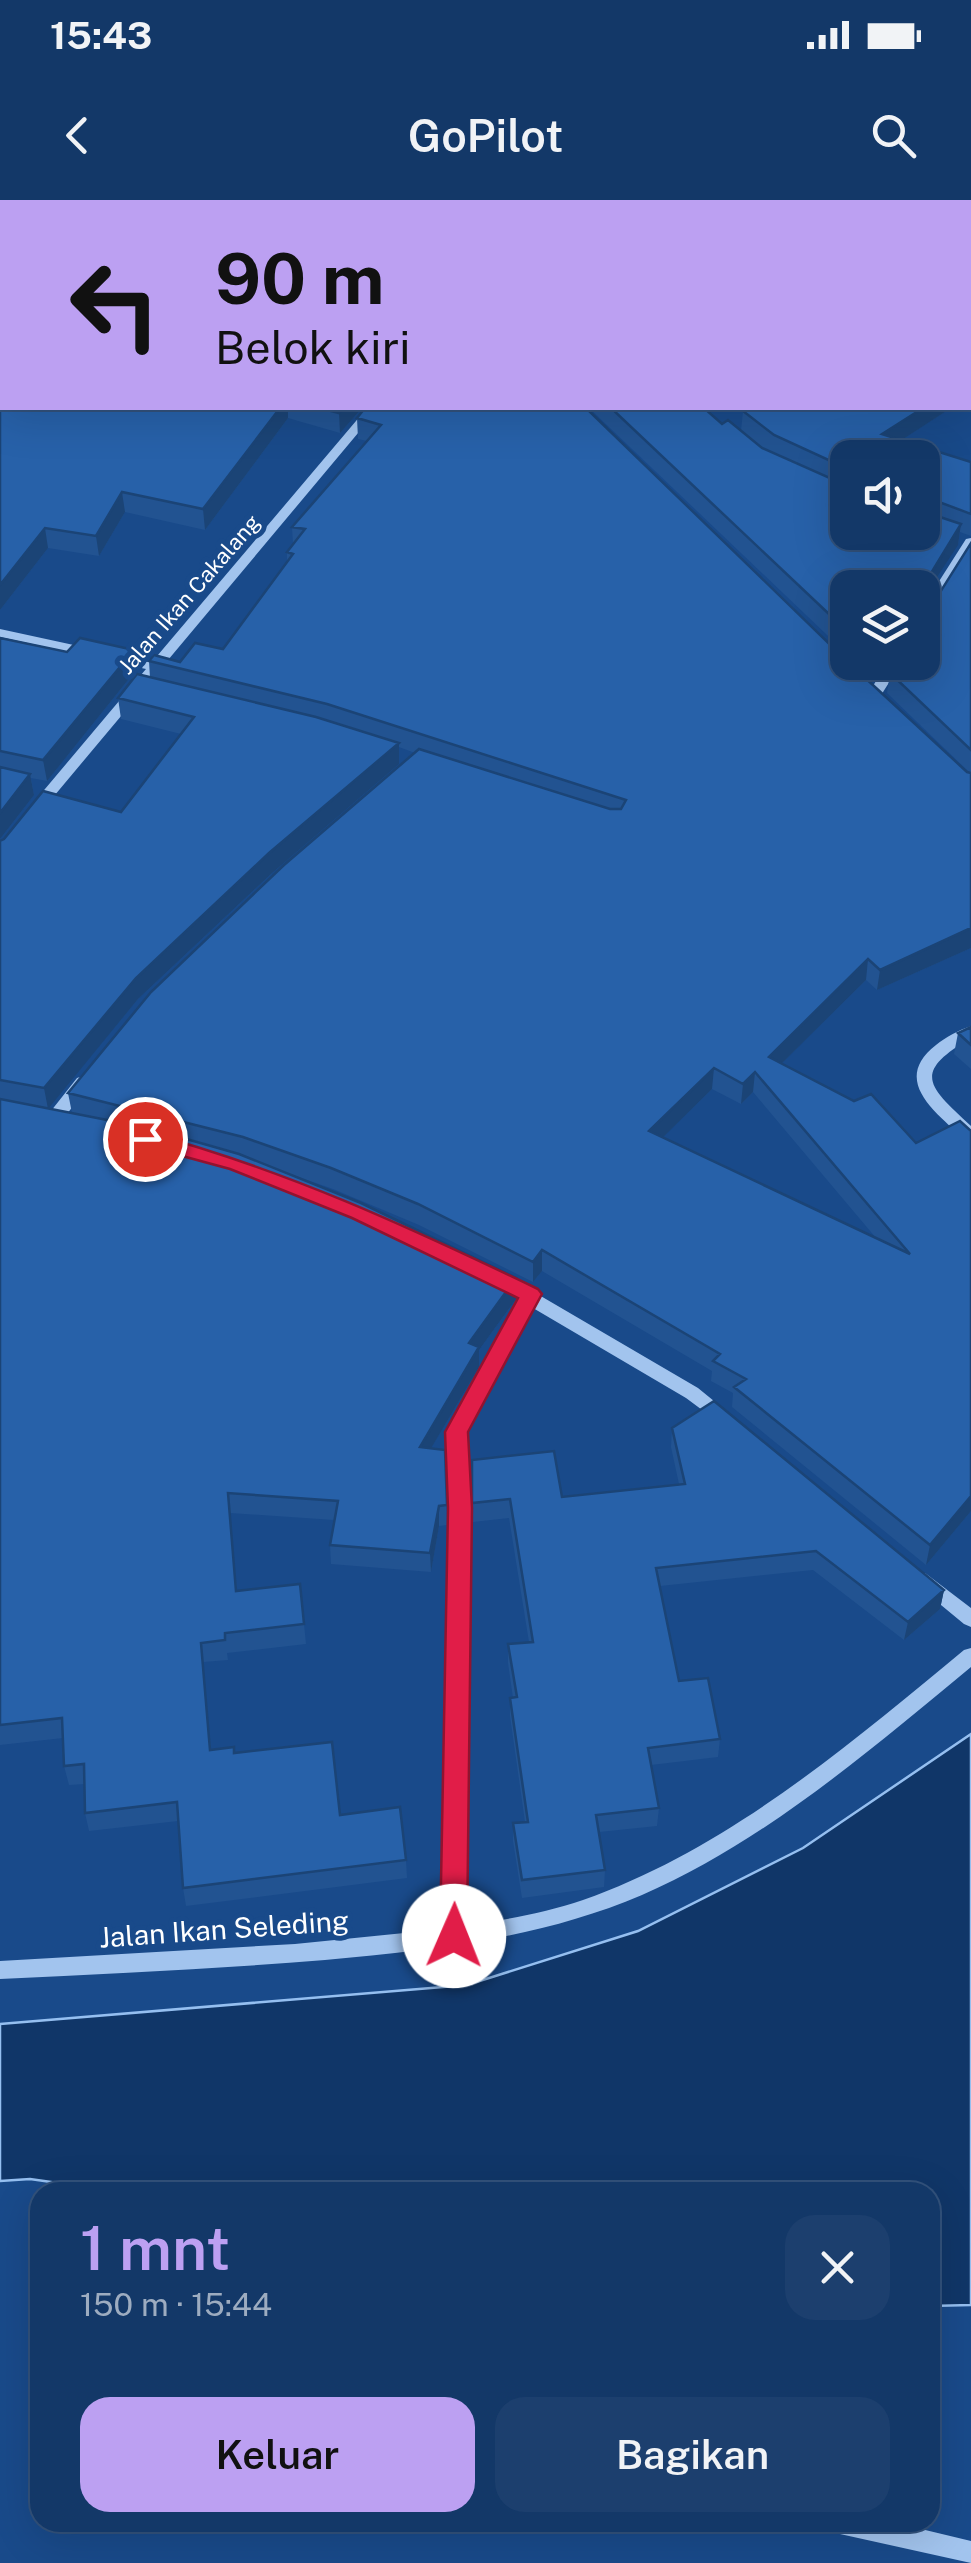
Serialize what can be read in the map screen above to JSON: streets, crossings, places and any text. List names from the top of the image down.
{
  "streets": {
    "street": ["Jalan Ikan Cakalang", "Jalan Ikan Seleding"]
  },
  "page": {
    "status": "15:43",
    "header": "GoPilot",
    "turn": ["90 m", "Belok kiri"],
    "heading": ["1 mnt", "150 m · 15:44"],
    "buttons": ["Keluar", "Bagikan"]
  }
}
